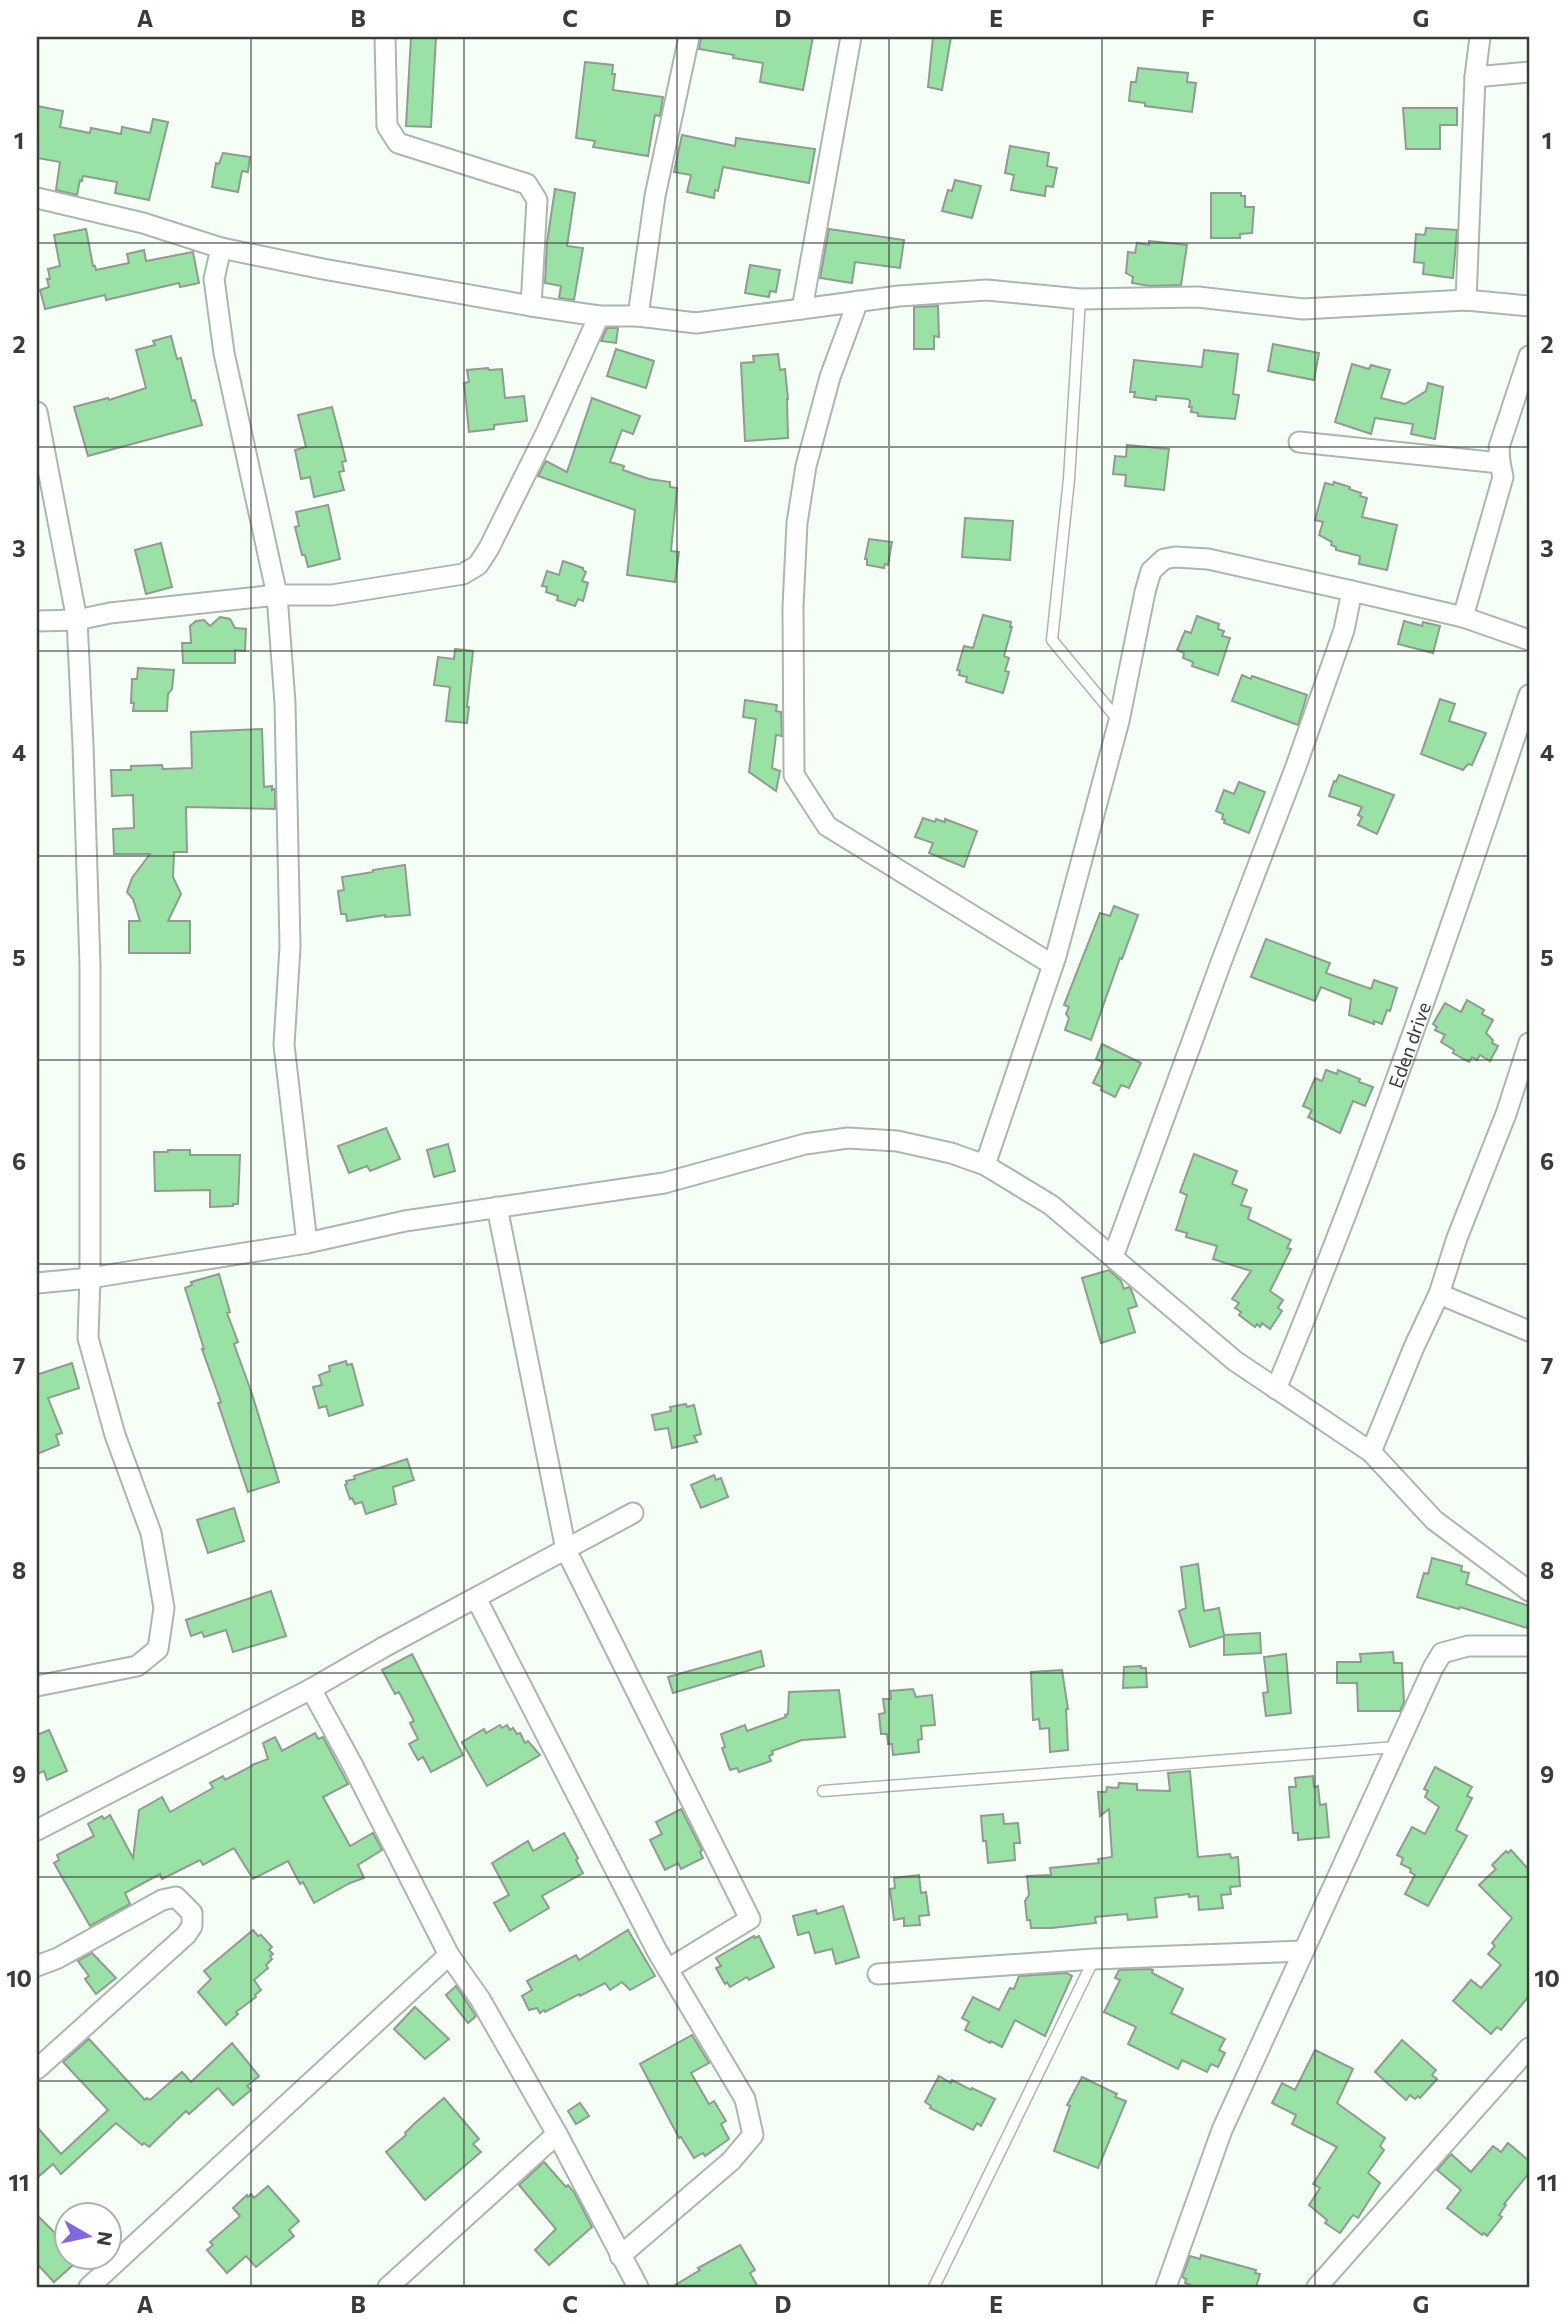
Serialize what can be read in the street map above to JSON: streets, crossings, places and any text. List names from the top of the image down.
{
  "streets": {
    "street": ["Eden drive"]
  },
  "north": "right",
  "grid": {
    "columns": [
      "A",
      "B",
      "C",
      "D",
      "E",
      "F",
      "G"
    ],
    "rows": [
      "1",
      "2",
      "3",
      "4",
      "5",
      "6",
      "7",
      "8",
      "9",
      "10",
      "11"
    ]
  }
}
